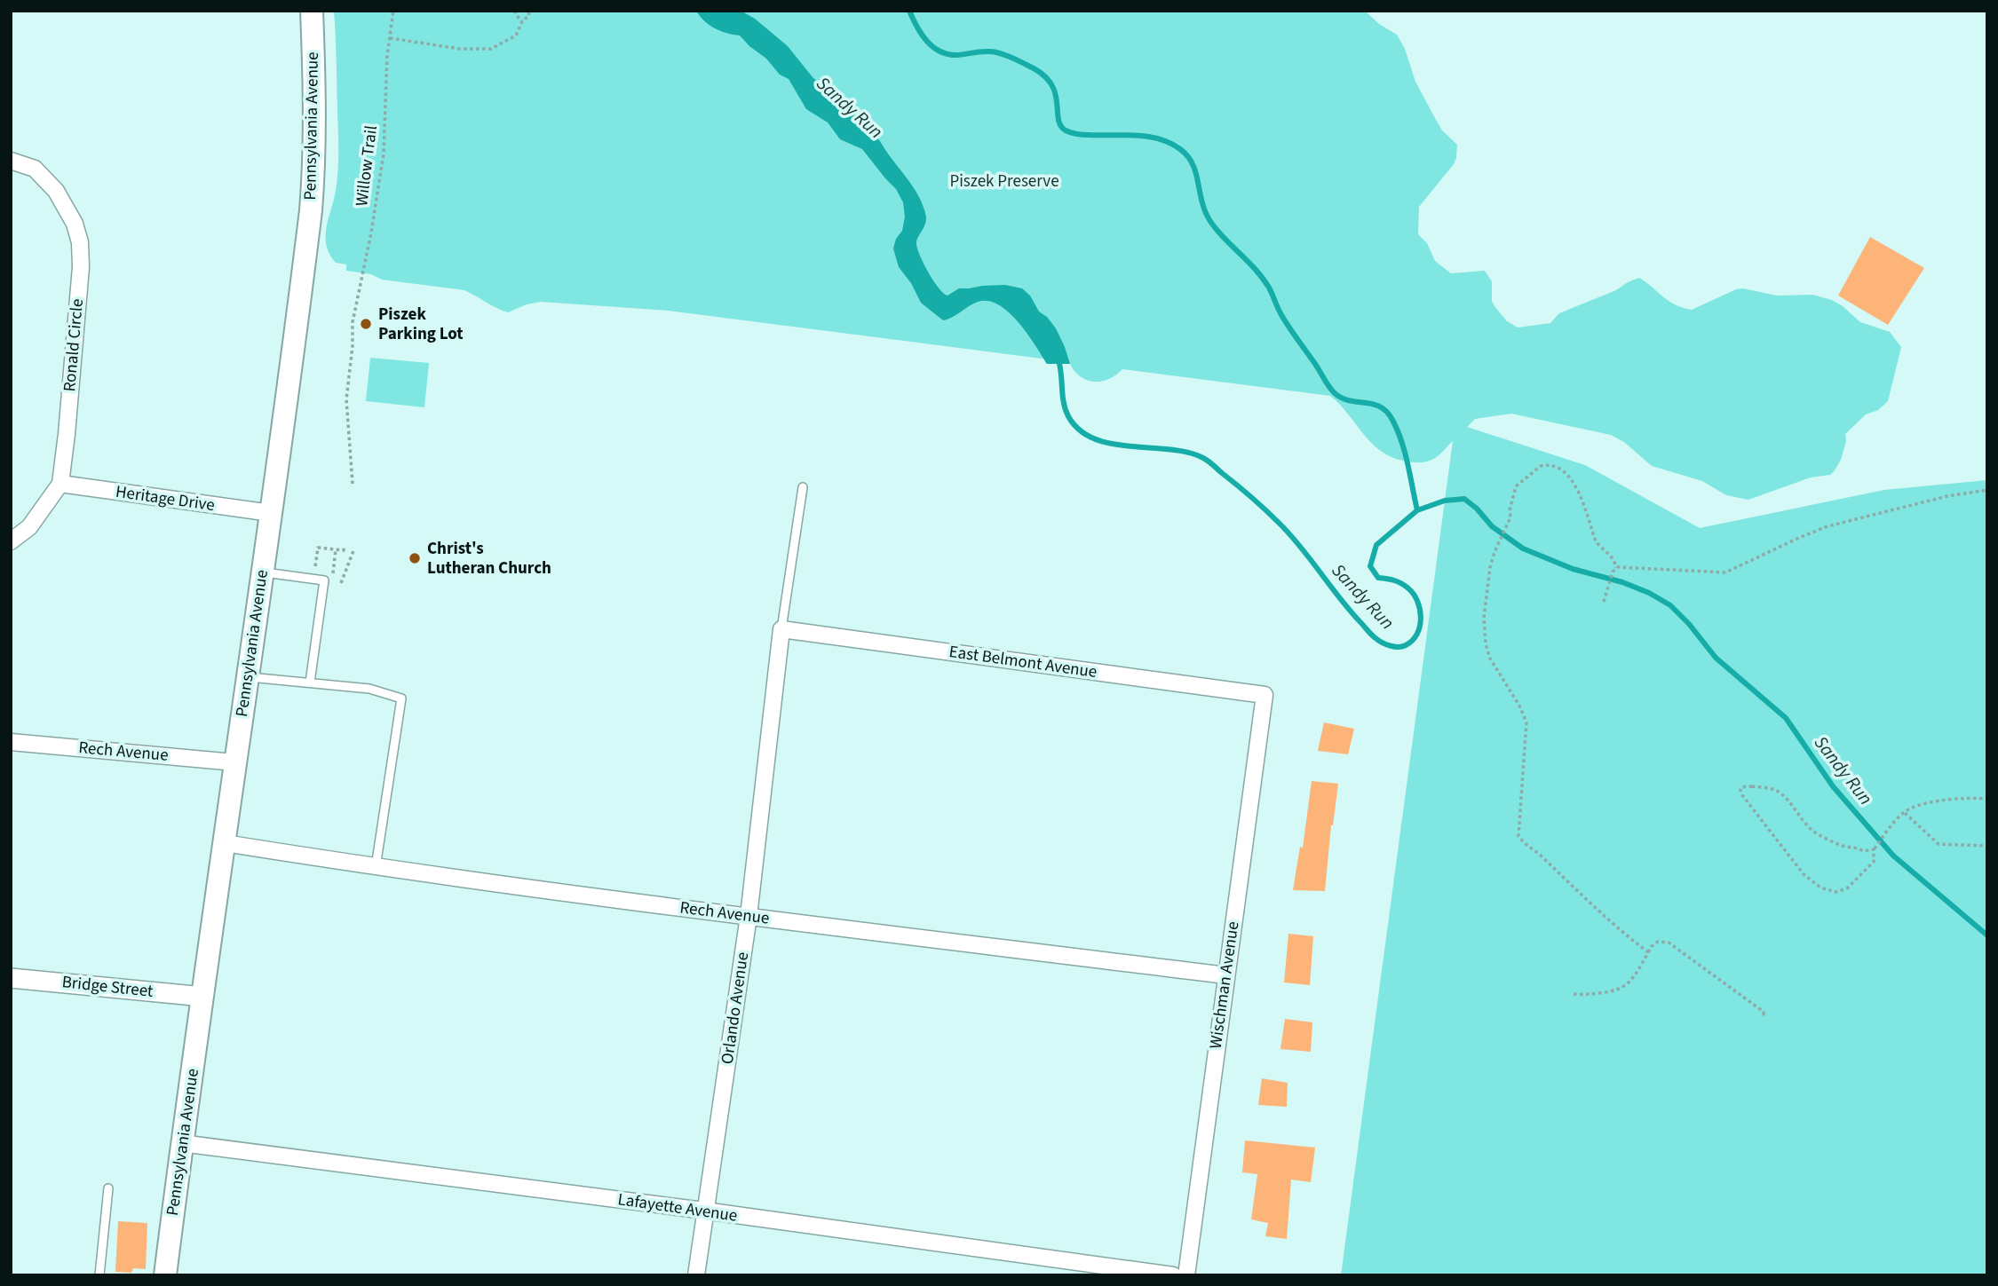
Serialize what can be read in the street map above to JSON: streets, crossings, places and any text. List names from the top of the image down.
{
  "streets": {
    "main road": ["Pennsylvania Avenue"],
    "street": [
      "Ronald Circle",
      "Heritage Drive",
      "East Belmont Avenue",
      "Rech Avenue",
      "Wischman Avenue",
      "Bridge Street",
      "Orlando Avenue",
      "Lafayette Avenue"
    ],
    "path": ["Willow Trail"]
  },
  "crossings": [
    ["Pennsylvania Avenue", "Heritage Drive"],
    ["Pennsylvania Avenue", "Rech Avenue"],
    ["Pennsylvania Avenue", "Bridge Street"],
    ["Pennsylvania Avenue", "Lafayette Avenue"],
    ["Ronald Circle", "Heritage Drive"],
    ["East Belmont Avenue", "Wischman Avenue"],
    ["East Belmont Avenue", "Orlando Avenue"],
    ["Rech Avenue", "Wischman Avenue"],
    ["Rech Avenue", "Orlando Avenue"],
    ["Orlando Avenue", "Lafayette Avenue"]
  ],
  "water": ["Sandy Run"],
  "parks": ["Piszek Preserve"],
  "places": ["Piszek Parking Lot", "Christ's Lutheran Church"]
}
